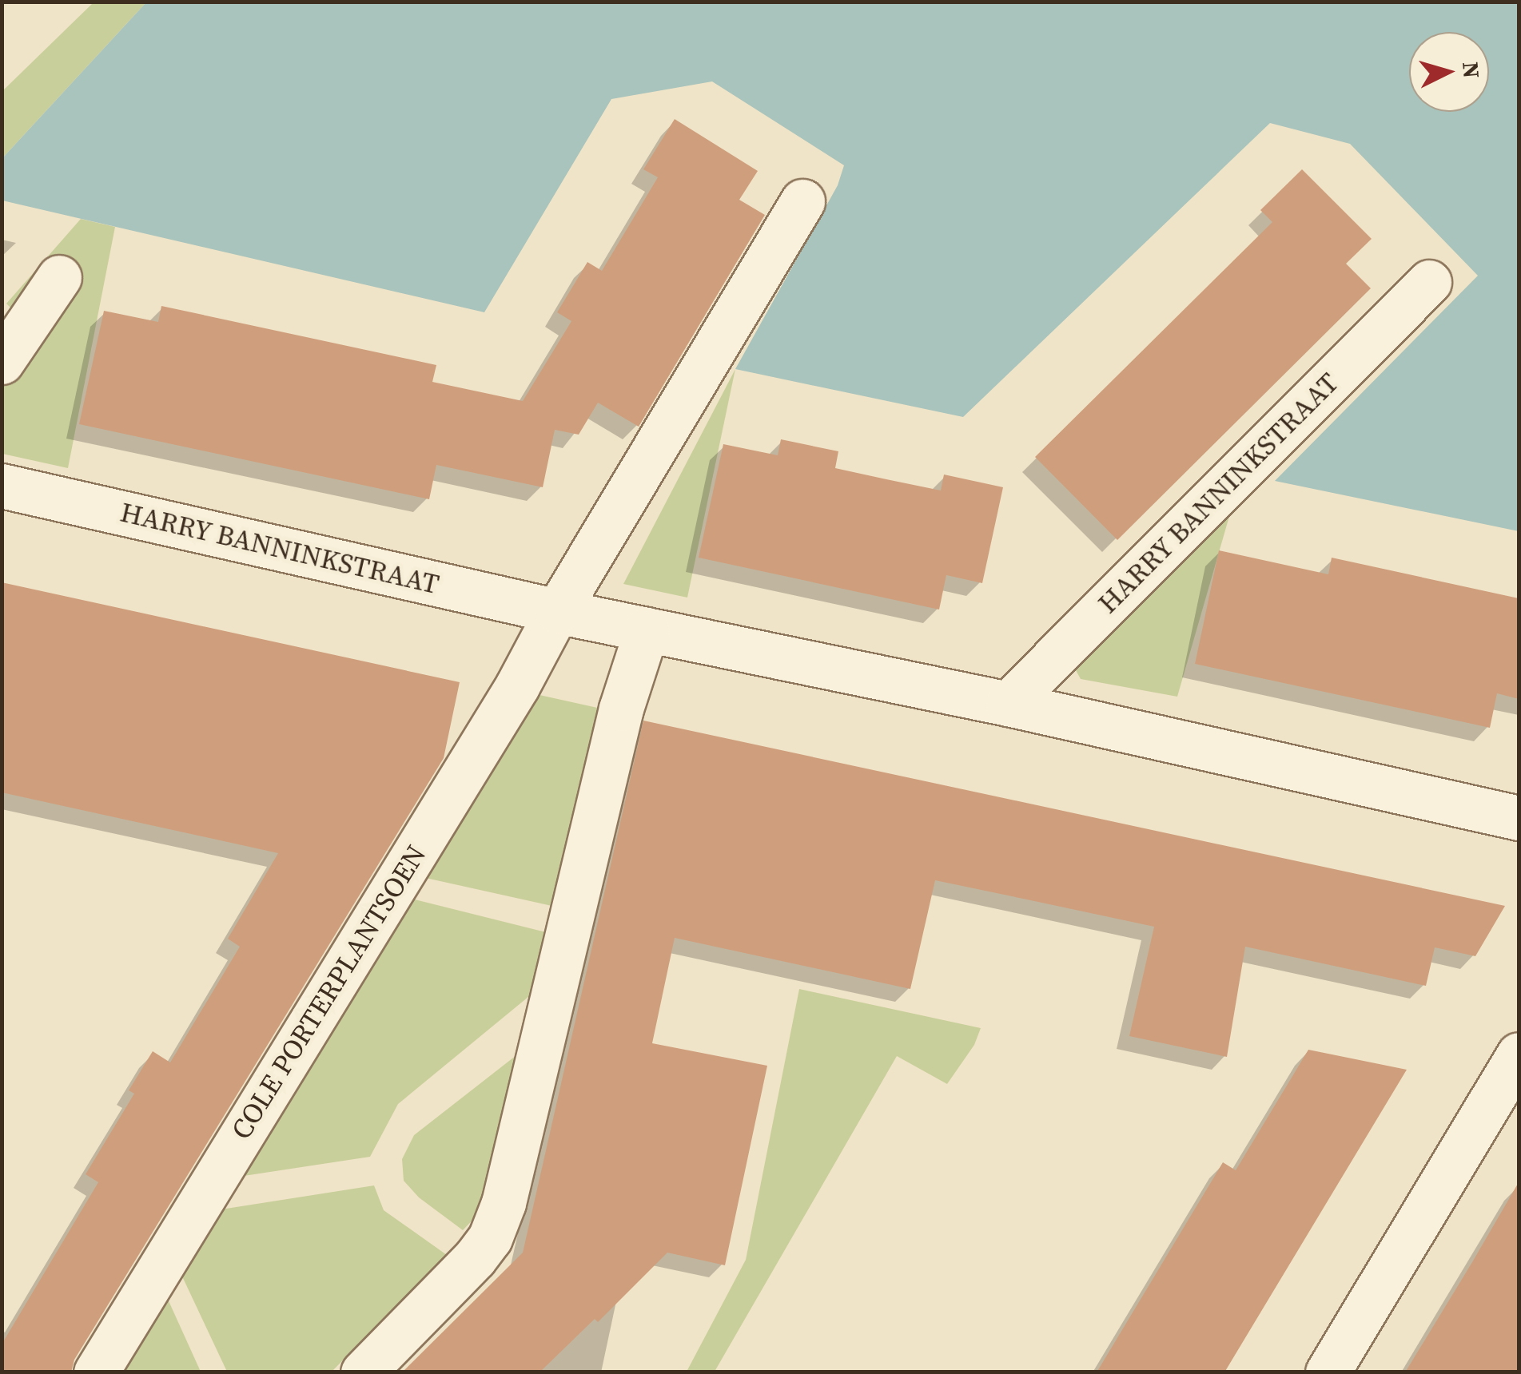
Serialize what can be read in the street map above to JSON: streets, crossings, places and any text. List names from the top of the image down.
{
  "streets": {
    "street": ["HARRY BANNINKSTRAAT", "COLE PORTERPLANTSOEN"]
  },
  "crossings": [
    ["HARRY BANNINKSTRAAT", "COLE PORTERPLANTSOEN"]
  ],
  "north": "right"
}
